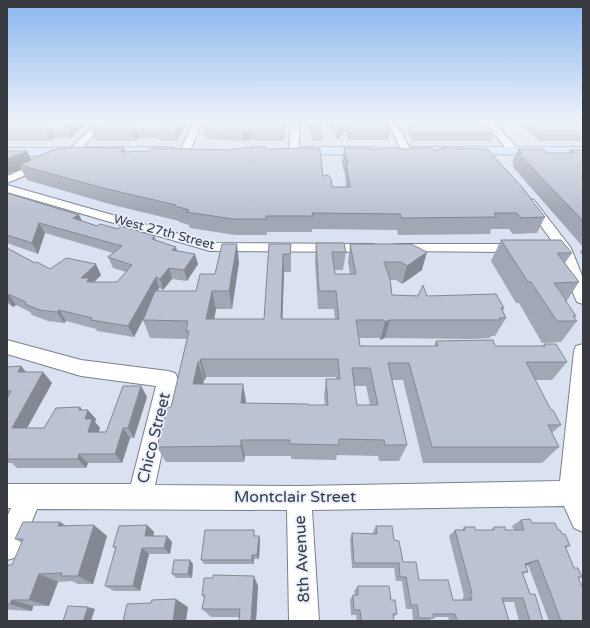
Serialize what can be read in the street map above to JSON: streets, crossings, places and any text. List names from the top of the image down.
{
  "streets": {
    "street": [
      "West 27th Street",
      "Chico Street",
      "Montclair Street",
      "8th Avenue"
    ]
  },
  "crossings": [
    ["Chico Street", "Montclair Street"],
    ["Montclair Street", "8th Avenue"]
  ]
}
